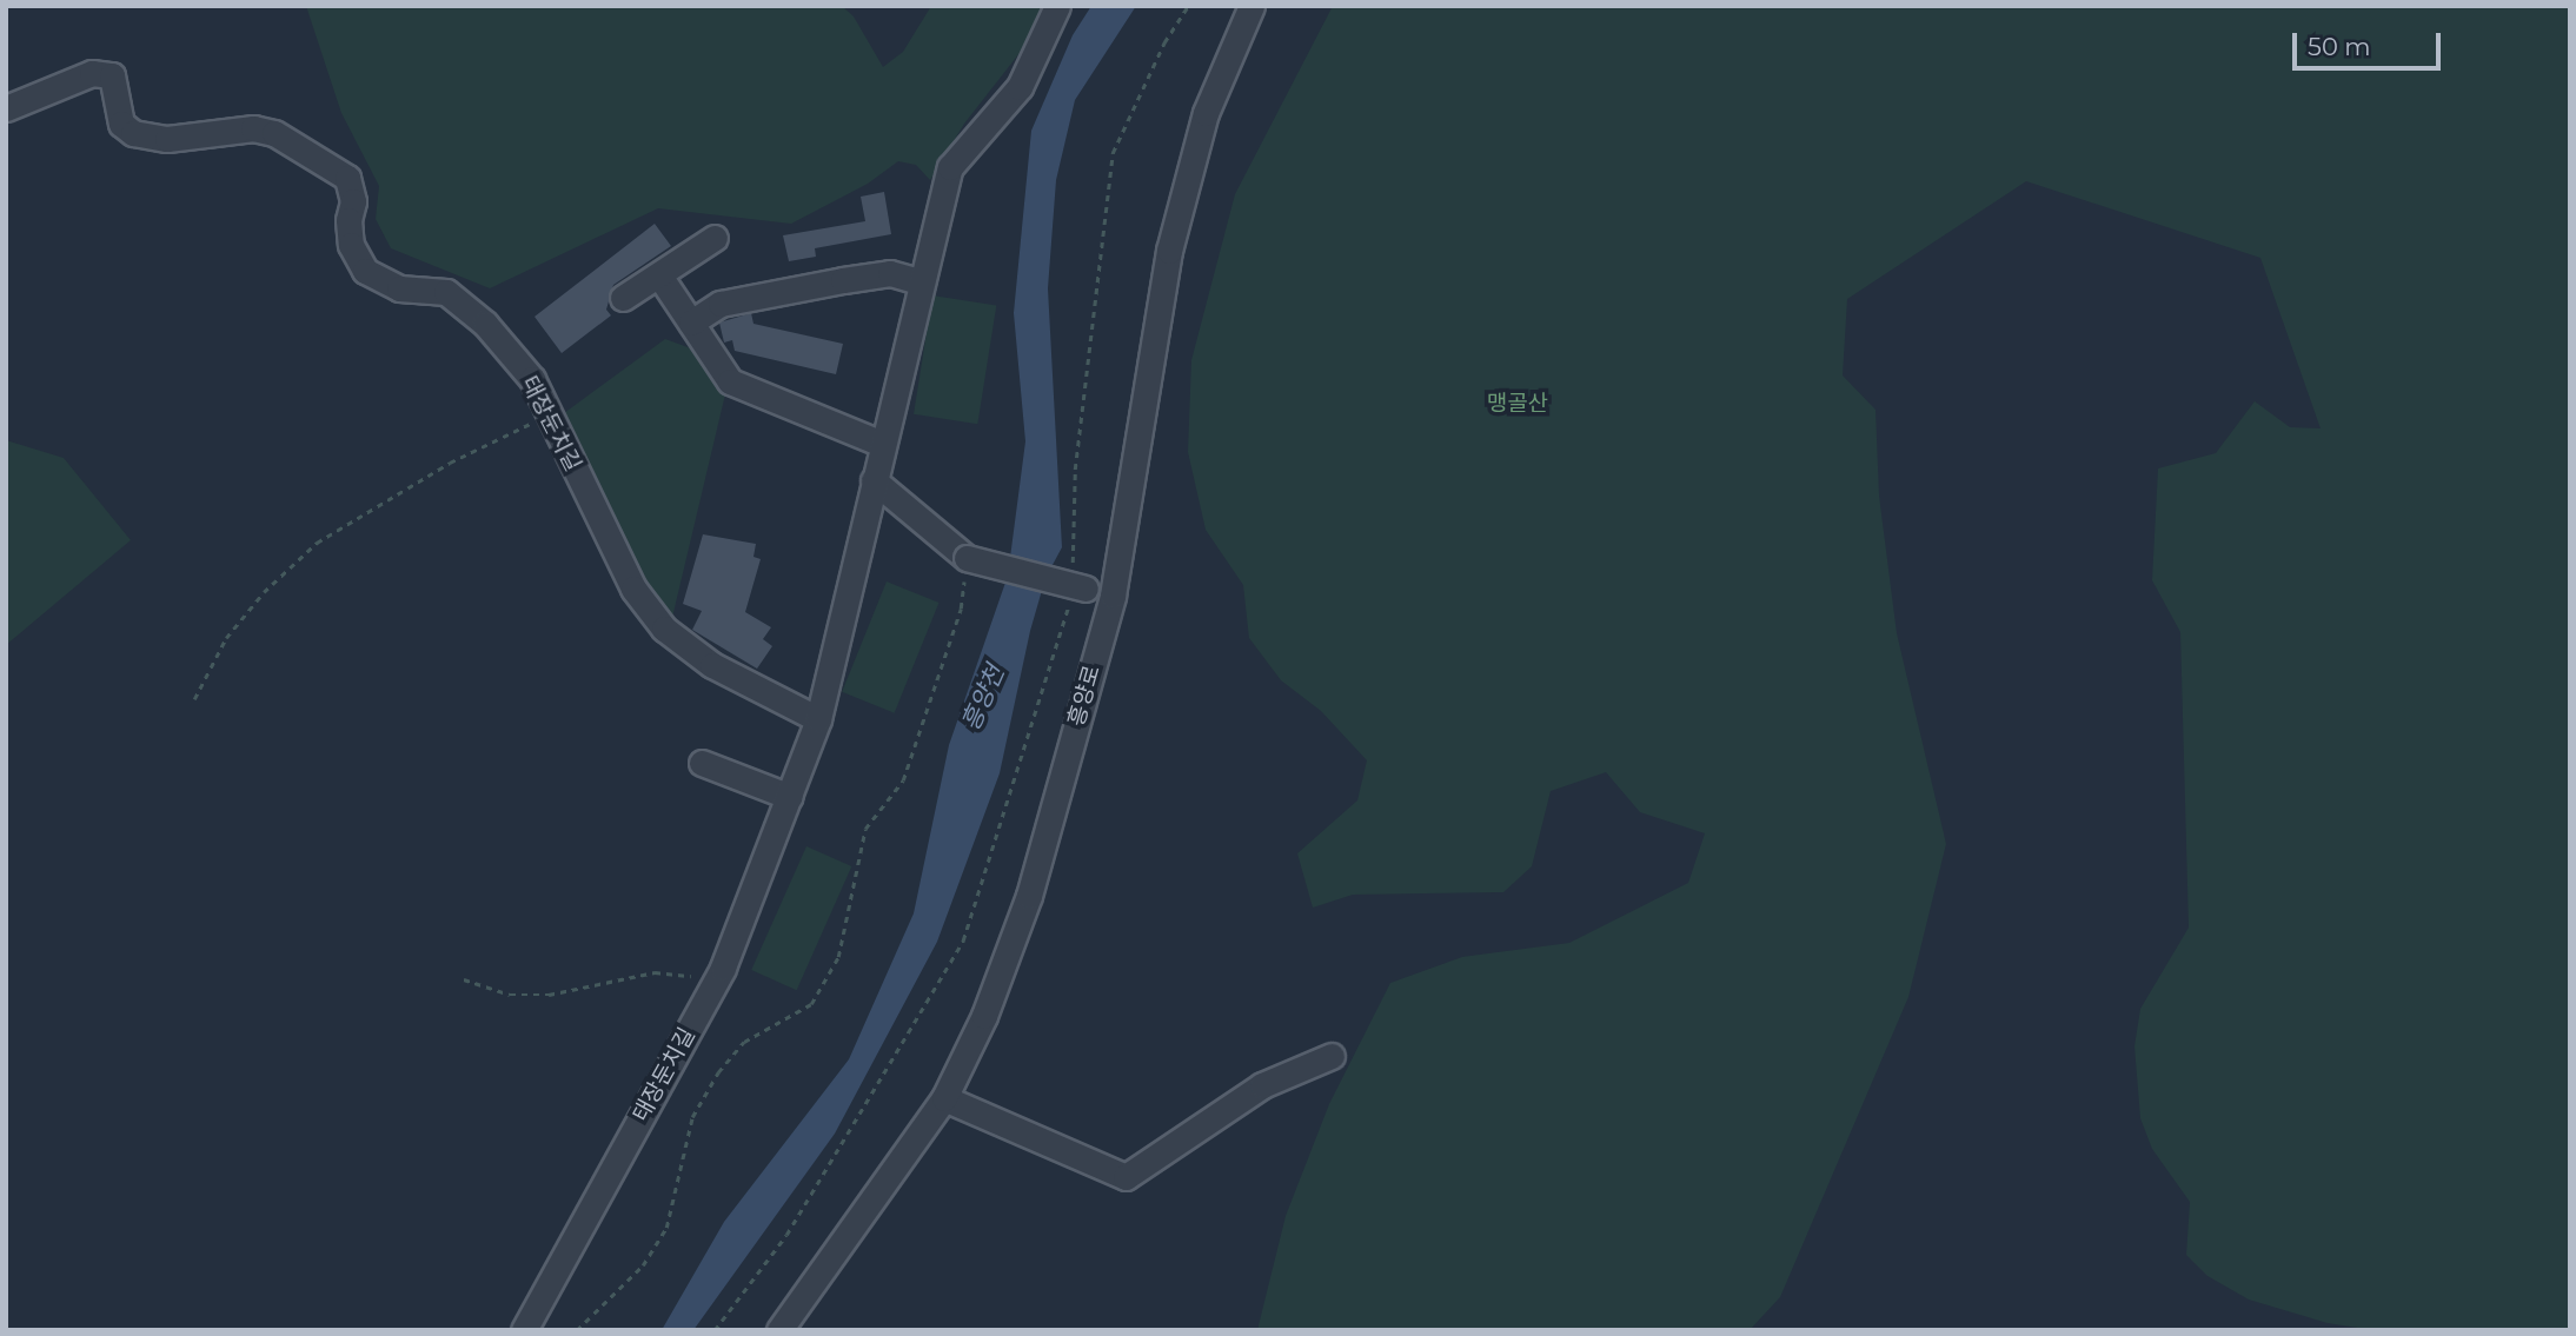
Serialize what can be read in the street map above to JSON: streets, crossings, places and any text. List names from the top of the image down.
{
  "streets": {
    "street": ["태장둔치길", "흥양로"]
  },
  "water": ["흥양천"],
  "parks": ["맹골산"],
  "scale_bar": "50 m"
}
